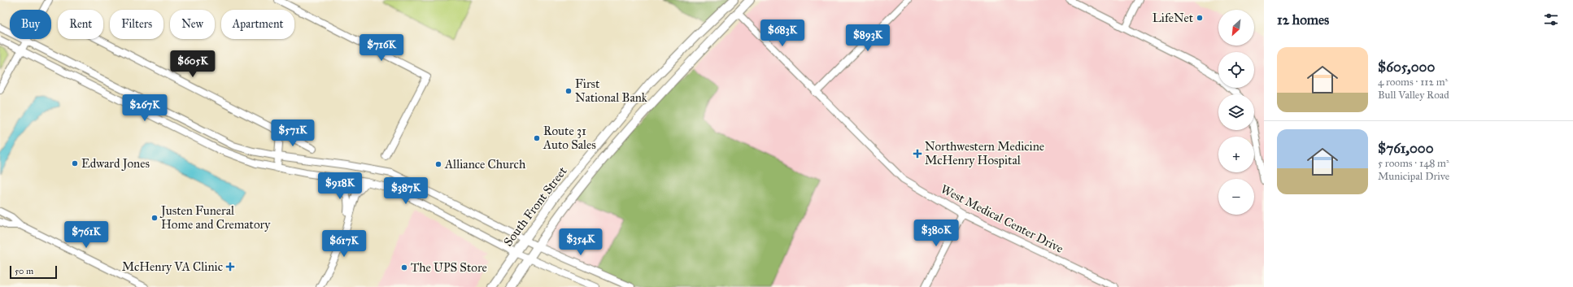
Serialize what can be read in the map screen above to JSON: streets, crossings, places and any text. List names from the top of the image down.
{
  "streets": {
    "main road": ["South Front Street"],
    "street": ["West Medical Center Drive"]
  },
  "crossings": [
    ["South Front Street", "West Medical Center Drive"]
  ],
  "places": {
    "other": [
      "LifeNet",
      "First National Bank",
      "Route 31 Auto Sales",
      "Edward Jones",
      "Alliance Church",
      "Justen Funeral Home and Crematory",
      "The UPS Store"
    ],
    "health": ["Northwestern Medicine McHenry Hospital", "McHenry VA Clinic"]
  },
  "scale_bar": "50 m",
  "north": "bottom left",
  "page": {
    "heading": "12 homes",
    "map_buttons": ["+", "−"],
    "chip": [
      "Buy",
      "Rent",
      "Filters",
      "New",
      "Apartment"
    ],
    "price": [
      "$683K",
      "$893K",
      "$716K",
      "$605K",
      "$267K",
      "$571K",
      "$918K",
      "$387K",
      "$380K",
      "$761K",
      "$354K",
      "$617K"
    ],
    "list": [
      {
        "name": "$605,000",
        "note": "4 rooms · 112 m² · Bull Valley Road"
      },
      {
        "name": "$761,000",
        "note": "5 rooms · 148 m² · Municipal Drive"
      }
    ],
    "scale": "50 m"
  }
}
